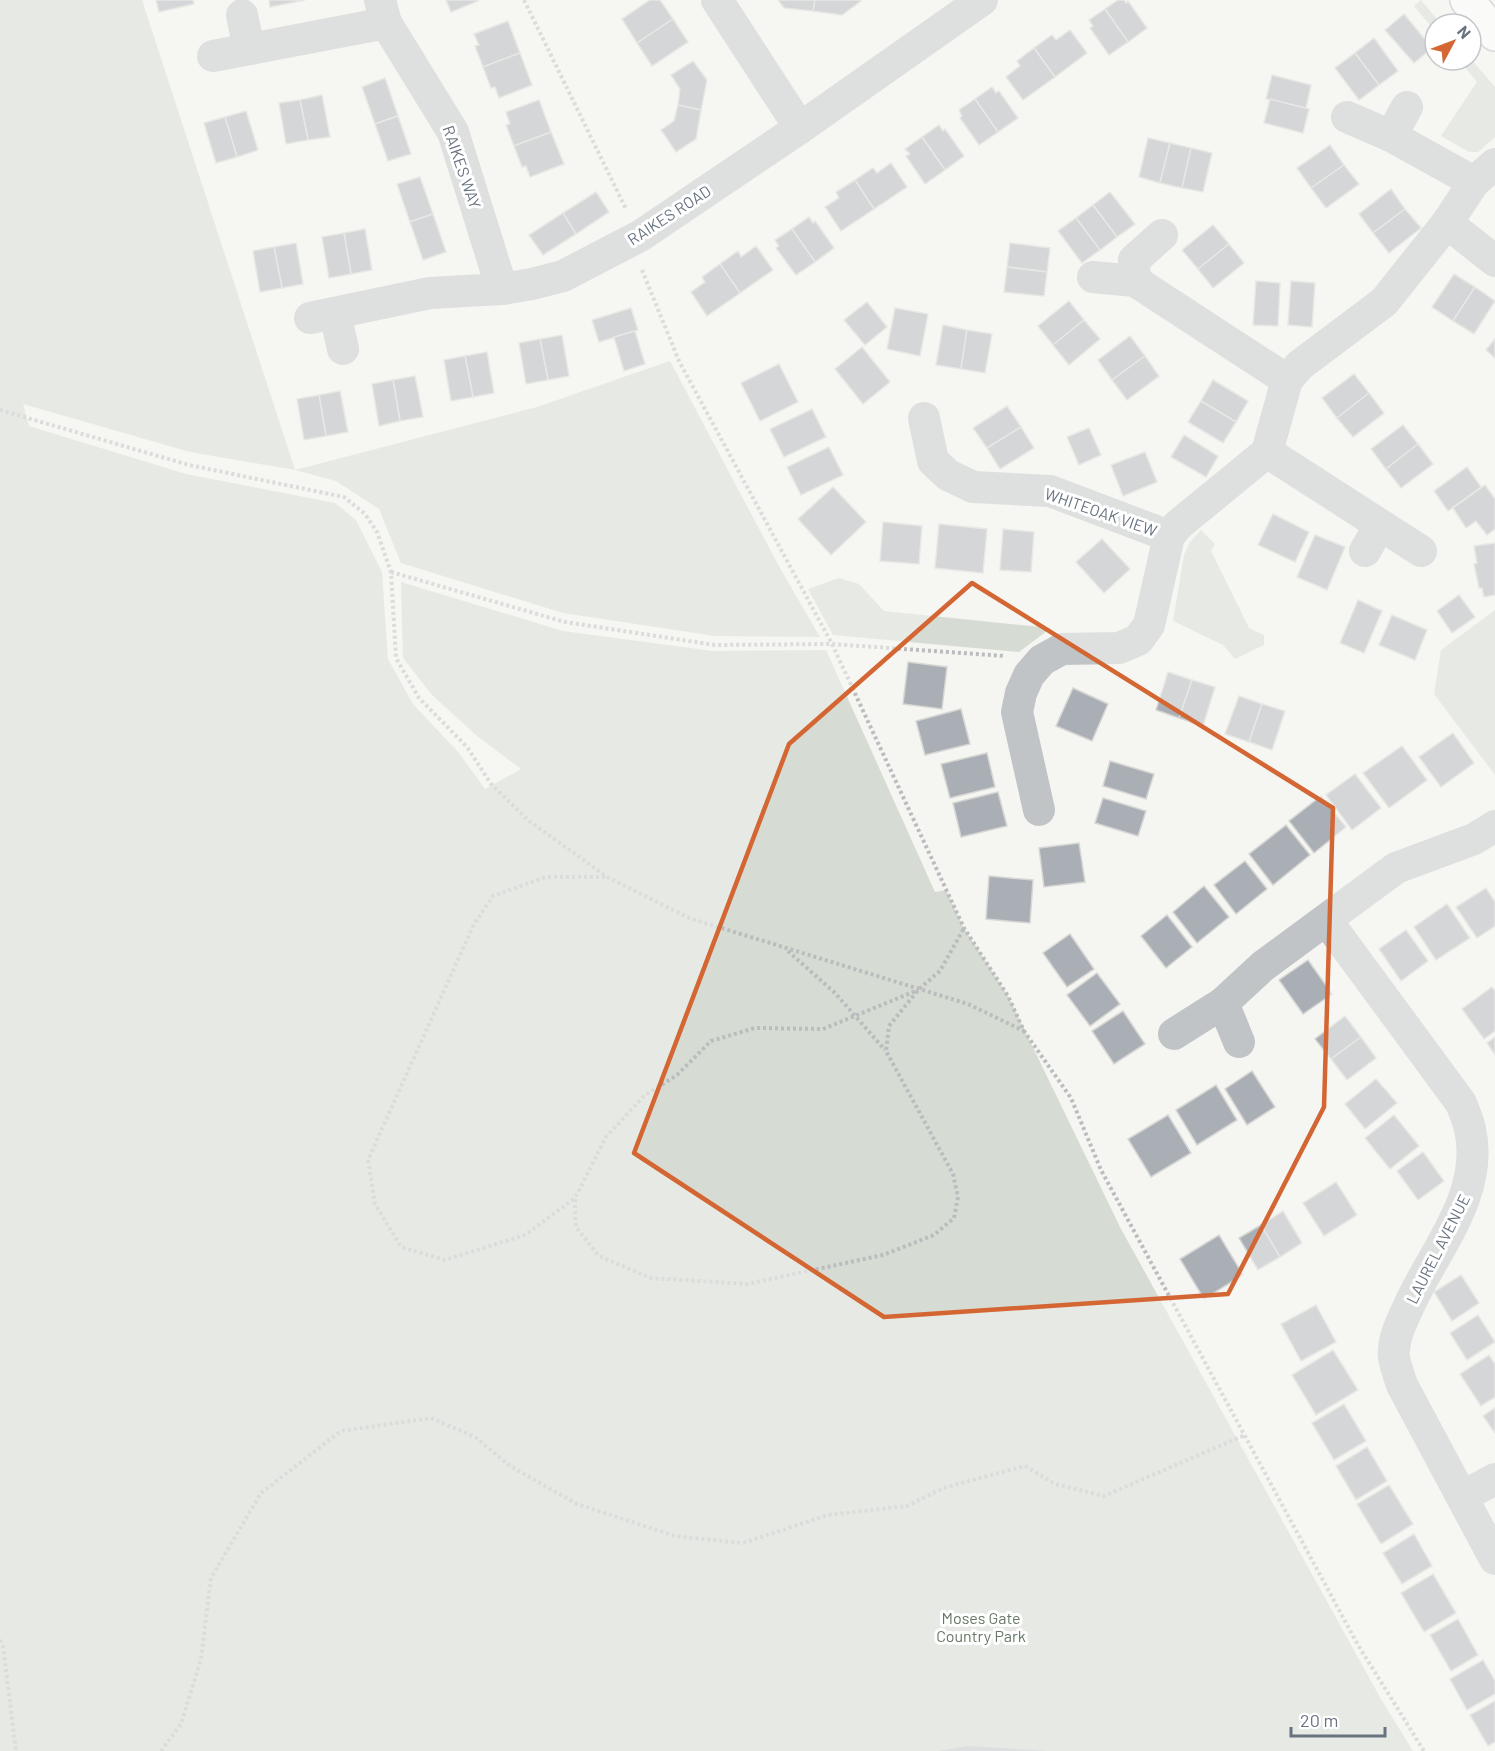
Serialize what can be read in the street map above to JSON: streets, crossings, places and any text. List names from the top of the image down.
{
  "streets": {
    "street": [
      "RAIKES WAY",
      "RAIKES ROAD",
      "WHITEOAK VIEW",
      "LAUREL AVENUE"
    ]
  },
  "crossings": [
    ["RAIKES WAY", "RAIKES ROAD"]
  ],
  "parks": ["Moses Gate Country Park"],
  "scale_bar": "20 m",
  "north": "top right"
}
